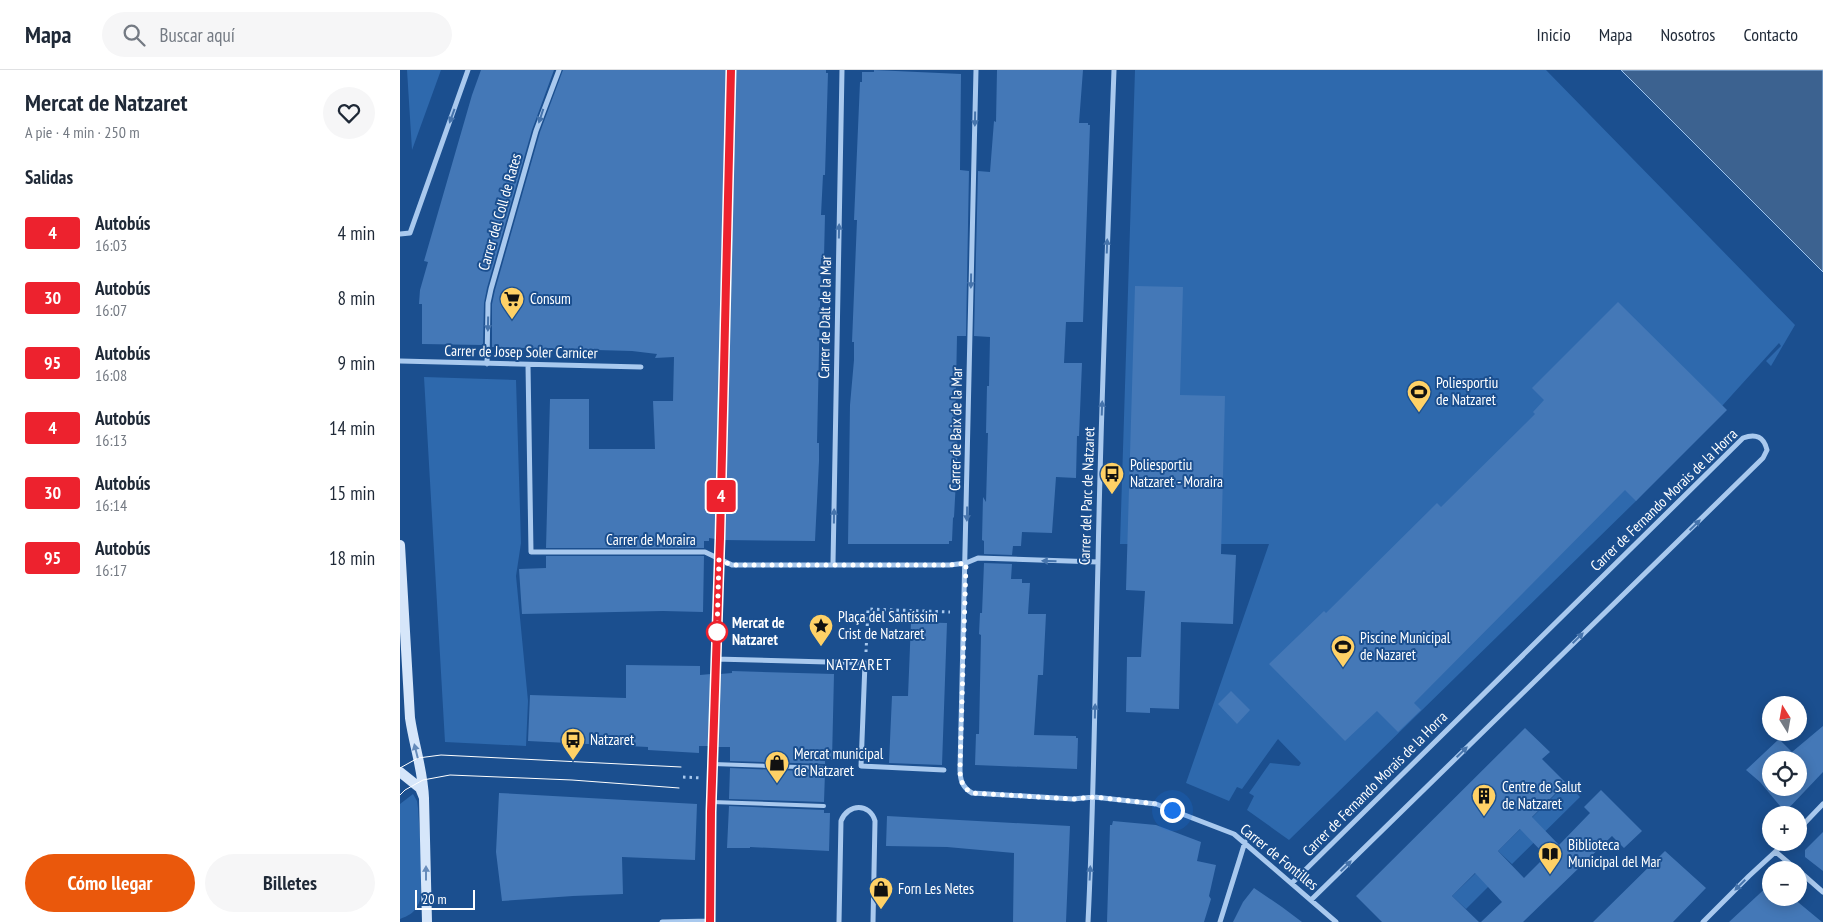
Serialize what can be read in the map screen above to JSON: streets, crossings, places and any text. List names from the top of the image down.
{
  "streets": {
    "street": [
      "Carrer del Coll de Rates",
      "Carrer de Dalt de la Mar",
      "Carrer de Josep Soler Carnicer",
      "Carrer de Baix de la Mar",
      "Carrer del Parc de Natzaret",
      "Carrer de Fernando Morais de la Horra",
      "Carrer de Moraira",
      "Carrer de Fontilles"
    ]
  },
  "crossings": [
    ["Carrer del Coll de Rates", "Carrer de Josep Soler Carnicer"],
    ["Carrer de Dalt de la Mar", "Carrer de Moraira"],
    ["Carrer de Josep Soler Carnicer", "Carrer de Moraira"],
    ["Carrer de Baix de la Mar", "Carrer de Moraira"],
    ["Carrer de Baix de la Mar", "Carrer de Fontilles"],
    ["Carrer del Parc de Natzaret", "Carrer de Moraira"],
    ["Carrer del Parc de Natzaret", "Carrer de Fontilles"],
    ["Carrer de Fernando Morais de la Horra", "Carrer de Fontilles"]
  ],
  "one_way": [
    "Carrer del Coll de Rates",
    "Carrer de Dalt de la Mar",
    "Carrer de Baix de la Mar",
    "Carrer del Parc de Natzaret"
  ],
  "districts": ["NATZARET"],
  "places": {
    "supermarket": ["Consum"],
    "sports": ["Poliesportiu de Natzaret", "Piscine Municipal de Nazaret"],
    "bus stop": ["Poliesportiu Natzaret - Moraira", "Natzaret"],
    "other": ["Mercat de Natzaret"],
    "place": ["Plaça del Santíssim Crist de Natzaret"],
    "shop": ["Mercat municipal de Natzaret", "Forn Les Netes"],
    "building": ["Centre de Salut de Natzaret"],
    "library": ["Biblioteca Municipal del Mar"]
  },
  "lines": ["bus line 4"],
  "scale_bar": "20 m",
  "north": "top",
  "page": {
    "header": "Mapa",
    "search": "Buscar aquí",
    "nav": [
      "Inicio",
      "Mapa",
      "Nosotros",
      "Contacto"
    ],
    "heading": [
      ["Mercat de Natzaret", "A pie · 4 min · 250 m"],
      "Salidas"
    ],
    "on_map": "4",
    "list": [
      {
        "mark": "4",
        "name": "Autobús",
        "note": "16:03",
        "value": "4 min"
      },
      {
        "mark": "30",
        "name": "Autobús",
        "note": "16:07",
        "value": "8 min"
      },
      {
        "mark": "95",
        "name": "Autobús",
        "note": "16:08",
        "value": "9 min"
      },
      {
        "mark": "4",
        "name": "Autobús",
        "note": "16:13",
        "value": "14 min"
      },
      {
        "mark": "30",
        "name": "Autobús",
        "note": "16:14",
        "value": "15 min"
      },
      {
        "mark": "95",
        "name": "Autobús",
        "note": "16:17",
        "value": "18 min"
      }
    ],
    "map_buttons": ["+", "−"],
    "buttons": ["Cómo llegar", "Billetes"],
    "scale": "20 m"
  }
}
